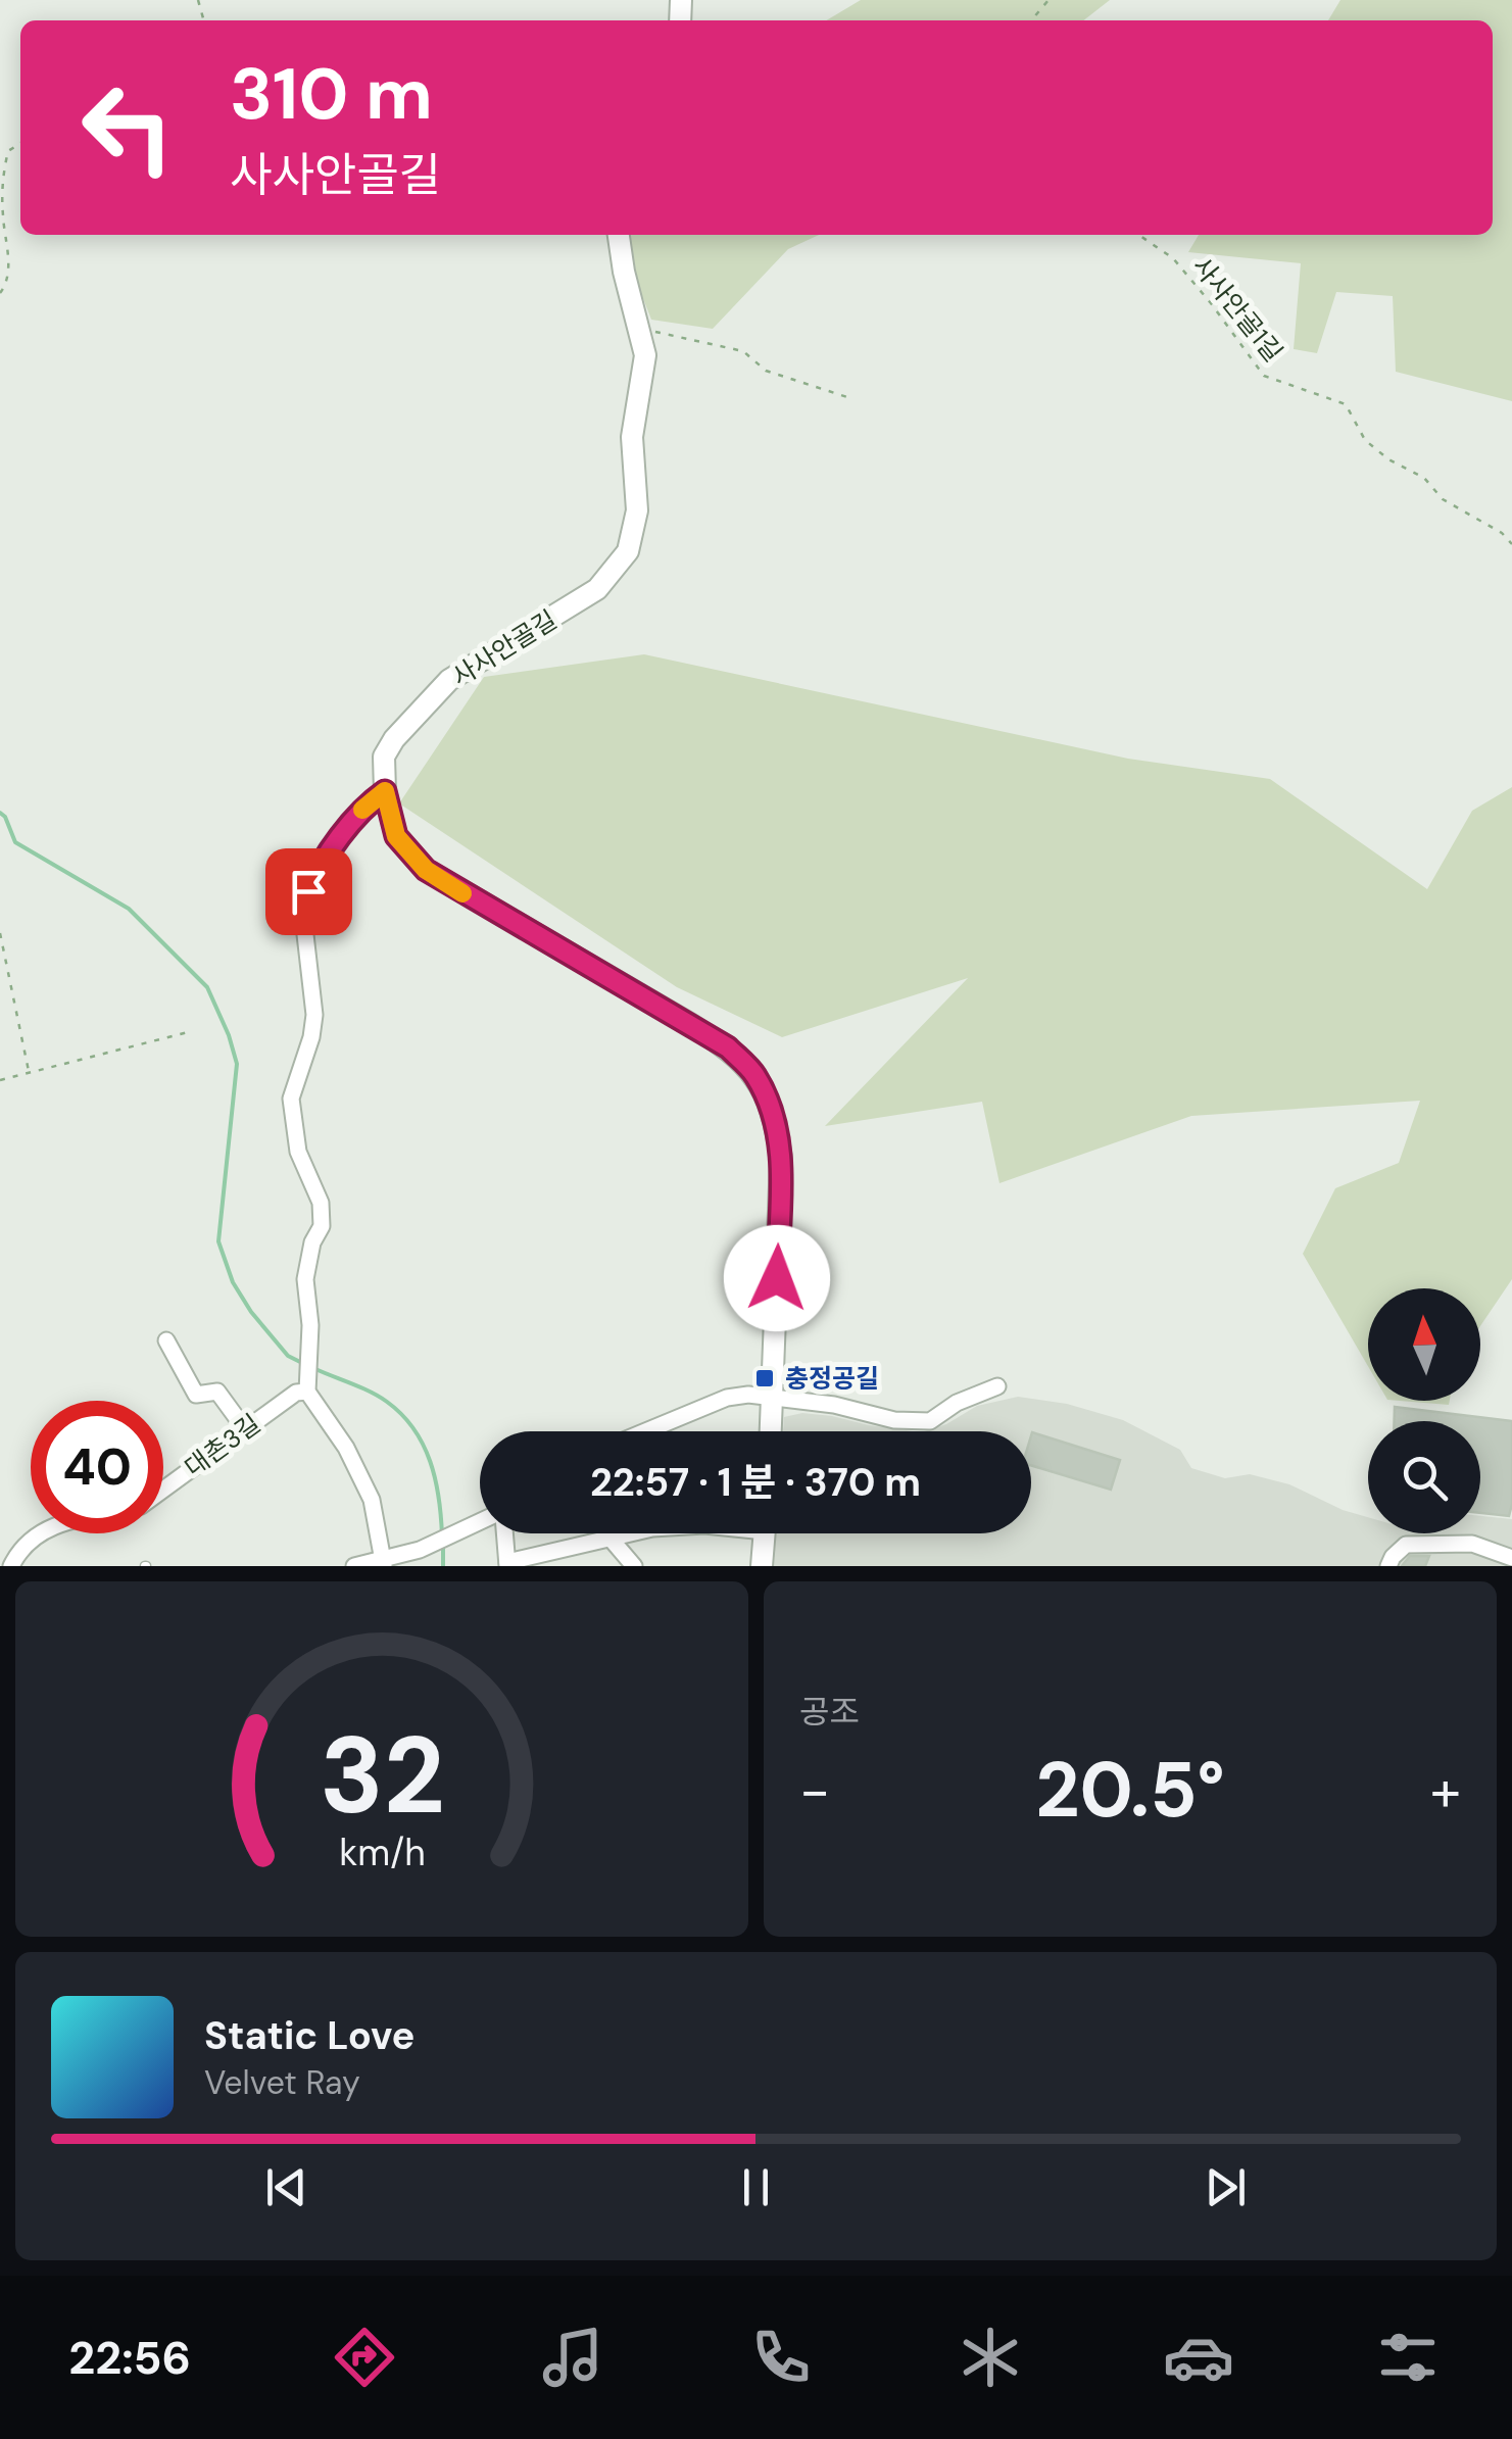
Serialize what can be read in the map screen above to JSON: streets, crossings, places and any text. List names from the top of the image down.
{
  "streets": {
    "street": ["사사안골길", "대촌3길"],
    "path": ["사사안골1길"]
  },
  "places": {
    "transit": ["충정공길"]
  },
  "north": "top",
  "page": {
    "turn": ["310 m", "사사안골길"],
    "limit": "40",
    "trip": "22:57 · 1 분 · 370 m",
    "tile": "공조",
    "heat": ["−", "20.5°", "+"],
    "song": ["Static Love", "Velvet Ray"],
    "tabs": "22:56",
    "gauge": ["32", "km/h"]
  }
}
